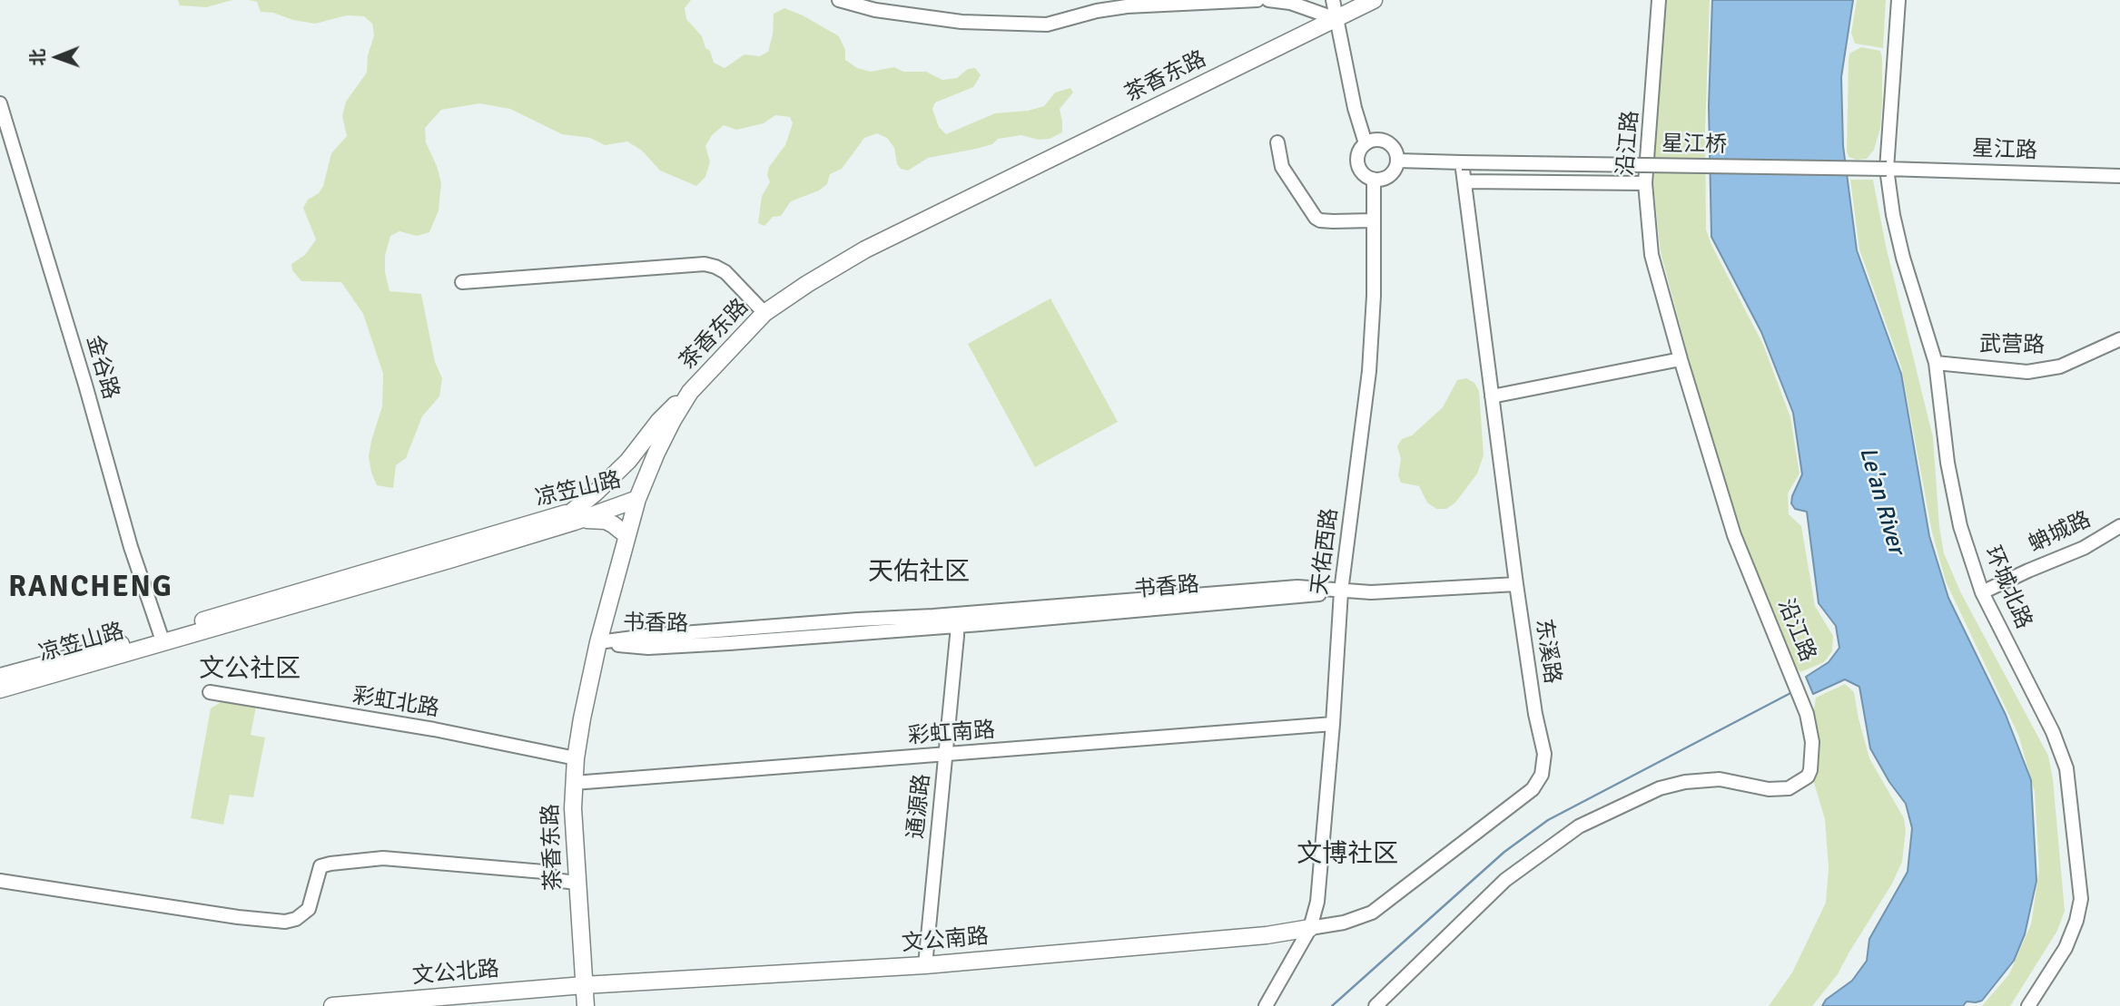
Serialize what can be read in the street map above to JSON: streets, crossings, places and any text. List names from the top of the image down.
{
  "streets": {
    "main road": [
      "茶香东路",
      "凉笠山路",
      "文公南路",
      "文公北路"
    ],
    "street": [
      "沿江路",
      "星江桥",
      "星江路",
      "武营路",
      "金谷路",
      "蚺城路",
      "天佑西路",
      "书香路",
      "环城北路",
      "东溪路",
      "彩虹北路",
      "彩虹南路",
      "通源路"
    ]
  },
  "crossings": [
    ["茶香东路", "凉笠山路"],
    ["茶香东路", "书香路"],
    ["茶香东路", "彩虹北路"],
    ["茶香东路", "彩虹南路"],
    ["茶香东路", "文公南路"],
    ["茶香东路", "文公北路"],
    ["星江桥", "星江路"],
    ["星江桥", "环城北路"],
    ["星江桥", "东溪路"],
    ["星江路", "环城北路"],
    ["武营路", "环城北路"],
    ["金谷路", "凉笠山路"],
    ["蚺城路", "环城北路"],
    ["天佑西路", "书香路"],
    ["天佑西路", "东溪路"],
    ["天佑西路", "彩虹南路"],
    ["天佑西路", "文公南路"],
    ["书香路", "东溪路"],
    ["书香路", "通源路"],
    ["东溪路", "文公南路"],
    ["彩虹南路", "通源路"],
    ["通源路", "文公南路"],
    ["文公南路", "文公北路"]
  ],
  "districts": [
    "天佑社区",
    "RANCHENG",
    "文公社区",
    "文博社区"
  ],
  "water": ["Le'an River"],
  "north": "left"
}
